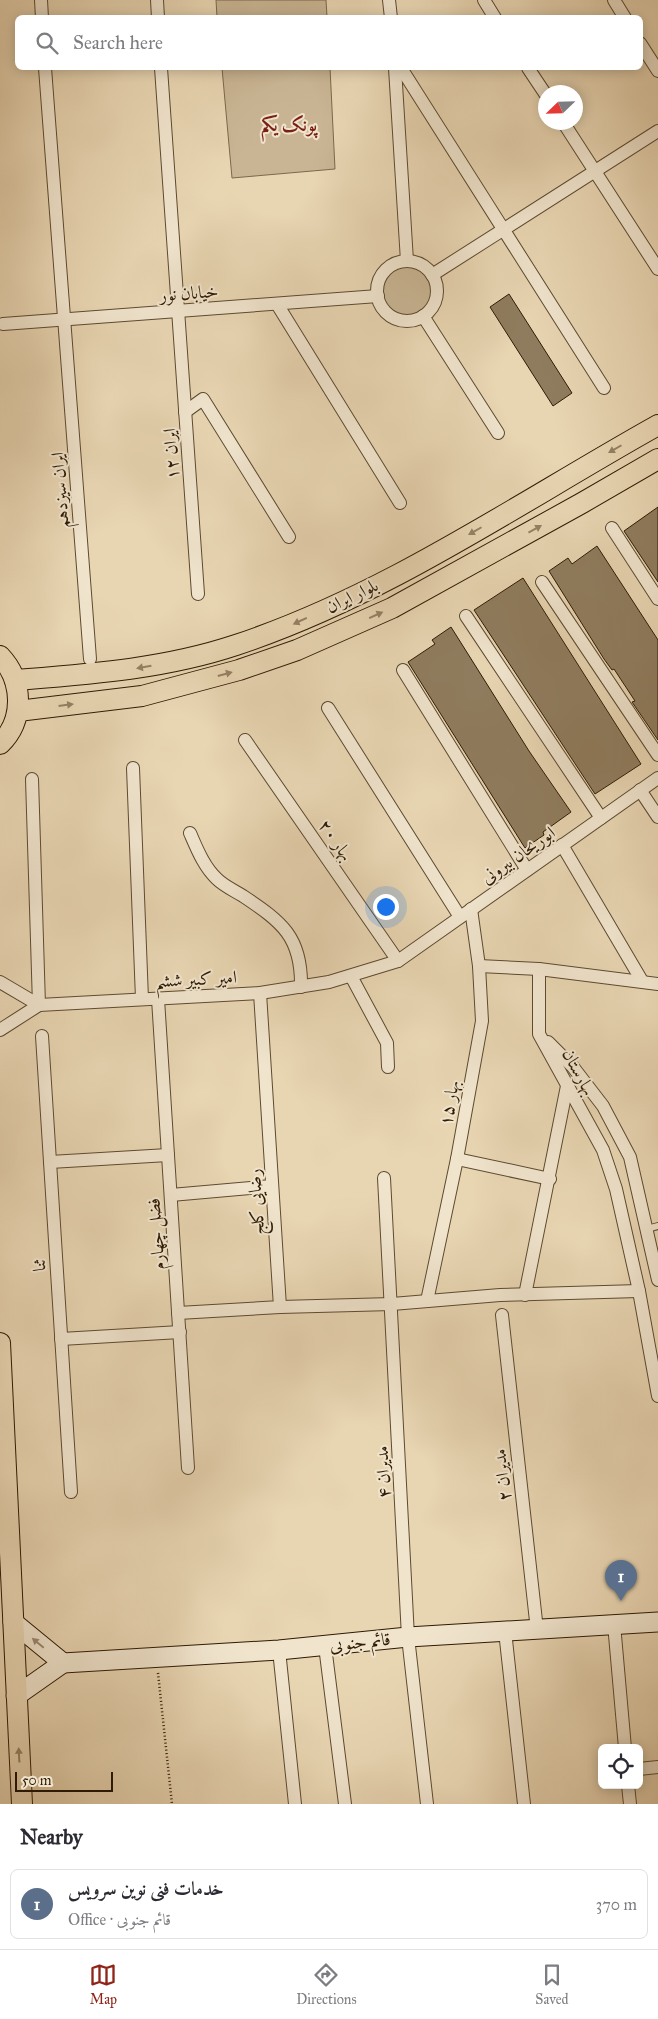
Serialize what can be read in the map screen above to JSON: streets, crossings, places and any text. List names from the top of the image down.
{
  "streets": {
    "main road": ["بلوار ایران"],
    "street": [
      "خیابان نور",
      "ایران ۱۲",
      "ایران سیزدهم",
      "بهار ۲۰",
      "ابوریحان بیرونی",
      "امیر کبیر ششم",
      "بهارستان",
      "بهار ۱۵",
      "رضایی کلج",
      "فضل چهارم",
      "ثنا",
      "مدیران ۴",
      "مدیران ۲",
      "قائم جنوبی"
    ]
  },
  "crossings": [
    ["خیابان نور", "ایران ۱۲"],
    ["خیابان نور", "ایران سیزدهم"],
    ["بهار ۲۰", "ابوریحان بیرونی"],
    ["بهار ۲۰", "امیر کبیر ششم"],
    ["ابوریحان بیرونی", "امیر کبیر ششم"],
    ["ابوریحان بیرونی", "بهار ۱۵"],
    ["امیر کبیر ششم", "رضایی کلج"],
    ["امیر کبیر ششم", "فضل چهارم"],
    ["مدیران ۴", "قائم جنوبی"],
    ["مدیران ۲", "قائم جنوبی"]
  ],
  "districts": ["پونک یکم"],
  "scale_bar": "50 m",
  "north": "bottom left",
  "page": {
    "search": "Search here",
    "pins": "1",
    "scale": "50 m",
    "heading": "Nearby",
    "list": [
      {
        "mark": "1",
        "name": "خدمات فنی نوین سرویس",
        "note": "Office · قائم جنوبی",
        "value": "370 m"
      }
    ],
    "nav": ["Map", "Directions", "Saved"]
  }
}
